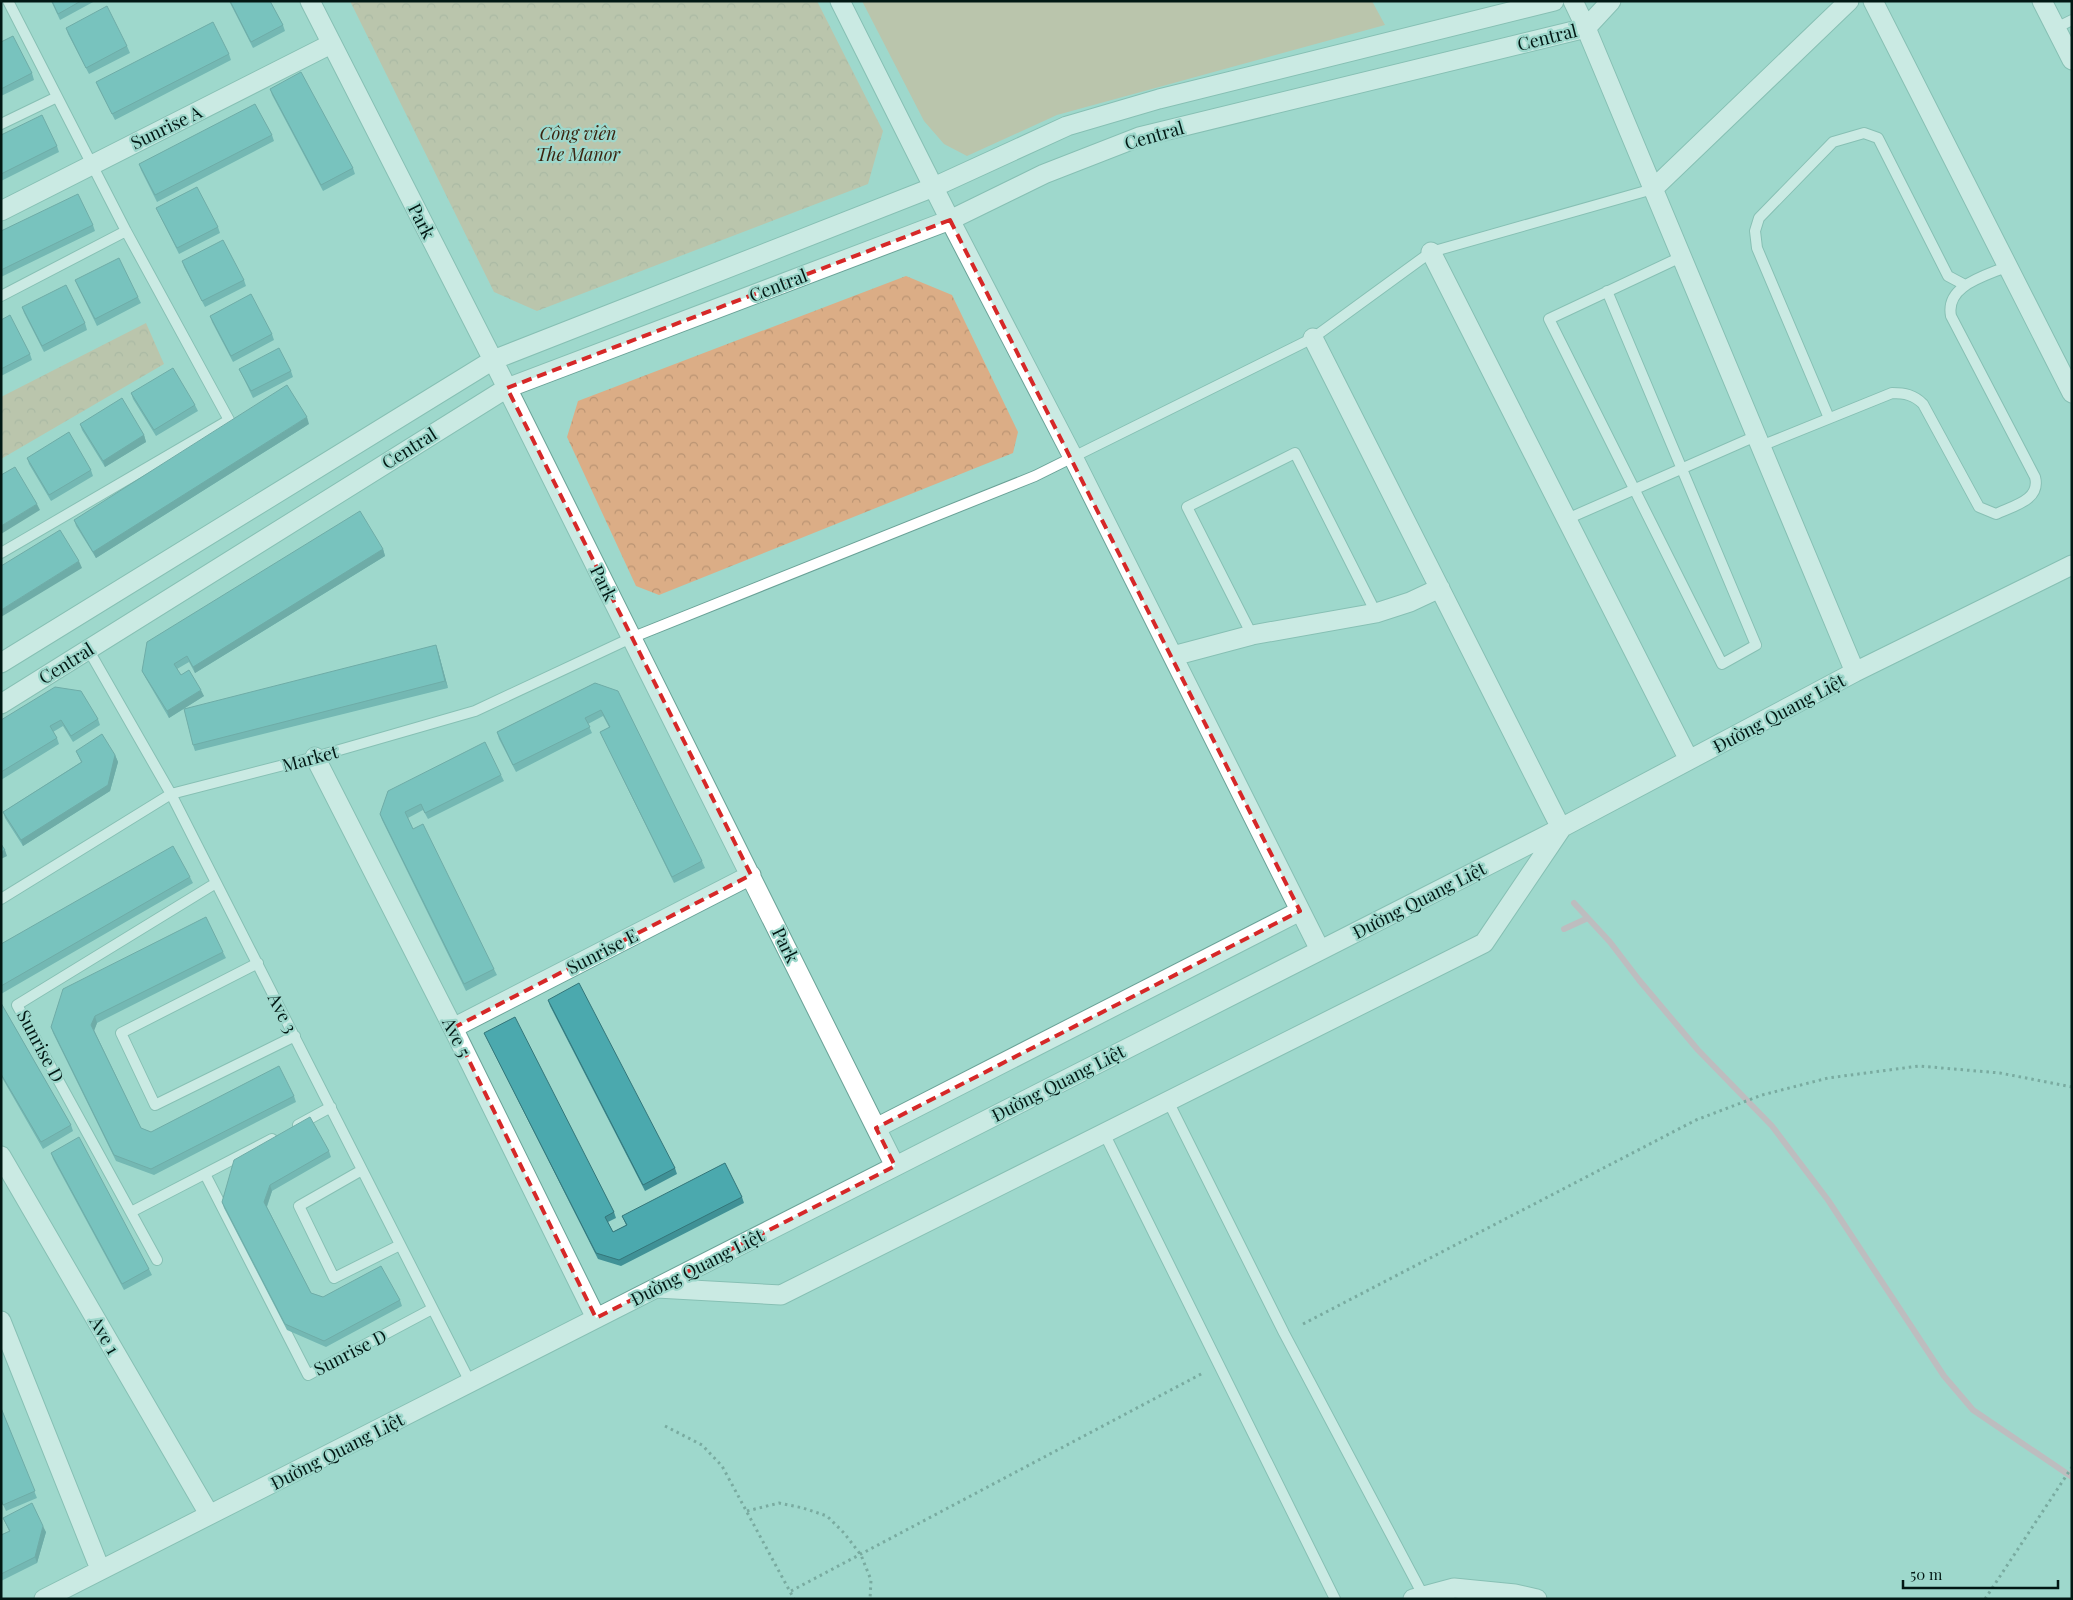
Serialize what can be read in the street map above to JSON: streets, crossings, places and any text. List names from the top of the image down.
{
  "streets": {
    "street": [
      "Central",
      "Sunrise A",
      "Park",
      "Đường Quang Liệt",
      "Sunrise E",
      "Ave 5",
      "Ave 1"
    ],
    "lane": ["Market", "Ave 3", "Sunrise D"]
  },
  "crossings": [
    ["Central", "Park"],
    ["Central", "Ave 3"],
    ["Sunrise A", "Park"],
    ["Park", "Đường Quang Liệt"],
    ["Park", "Market"],
    ["Park", "Sunrise E"],
    ["Đường Quang Liệt", "Ave 3"],
    ["Đường Quang Liệt", "Ave 5"],
    ["Đường Quang Liệt", "Ave 1"],
    ["Market", "Ave 3"],
    ["Market", "Ave 5"],
    ["Sunrise E", "Ave 5"],
    ["Ave 3", "Sunrise D"]
  ],
  "parks": ["Công viên The Manor"],
  "scale_bar": "50 m"
}
